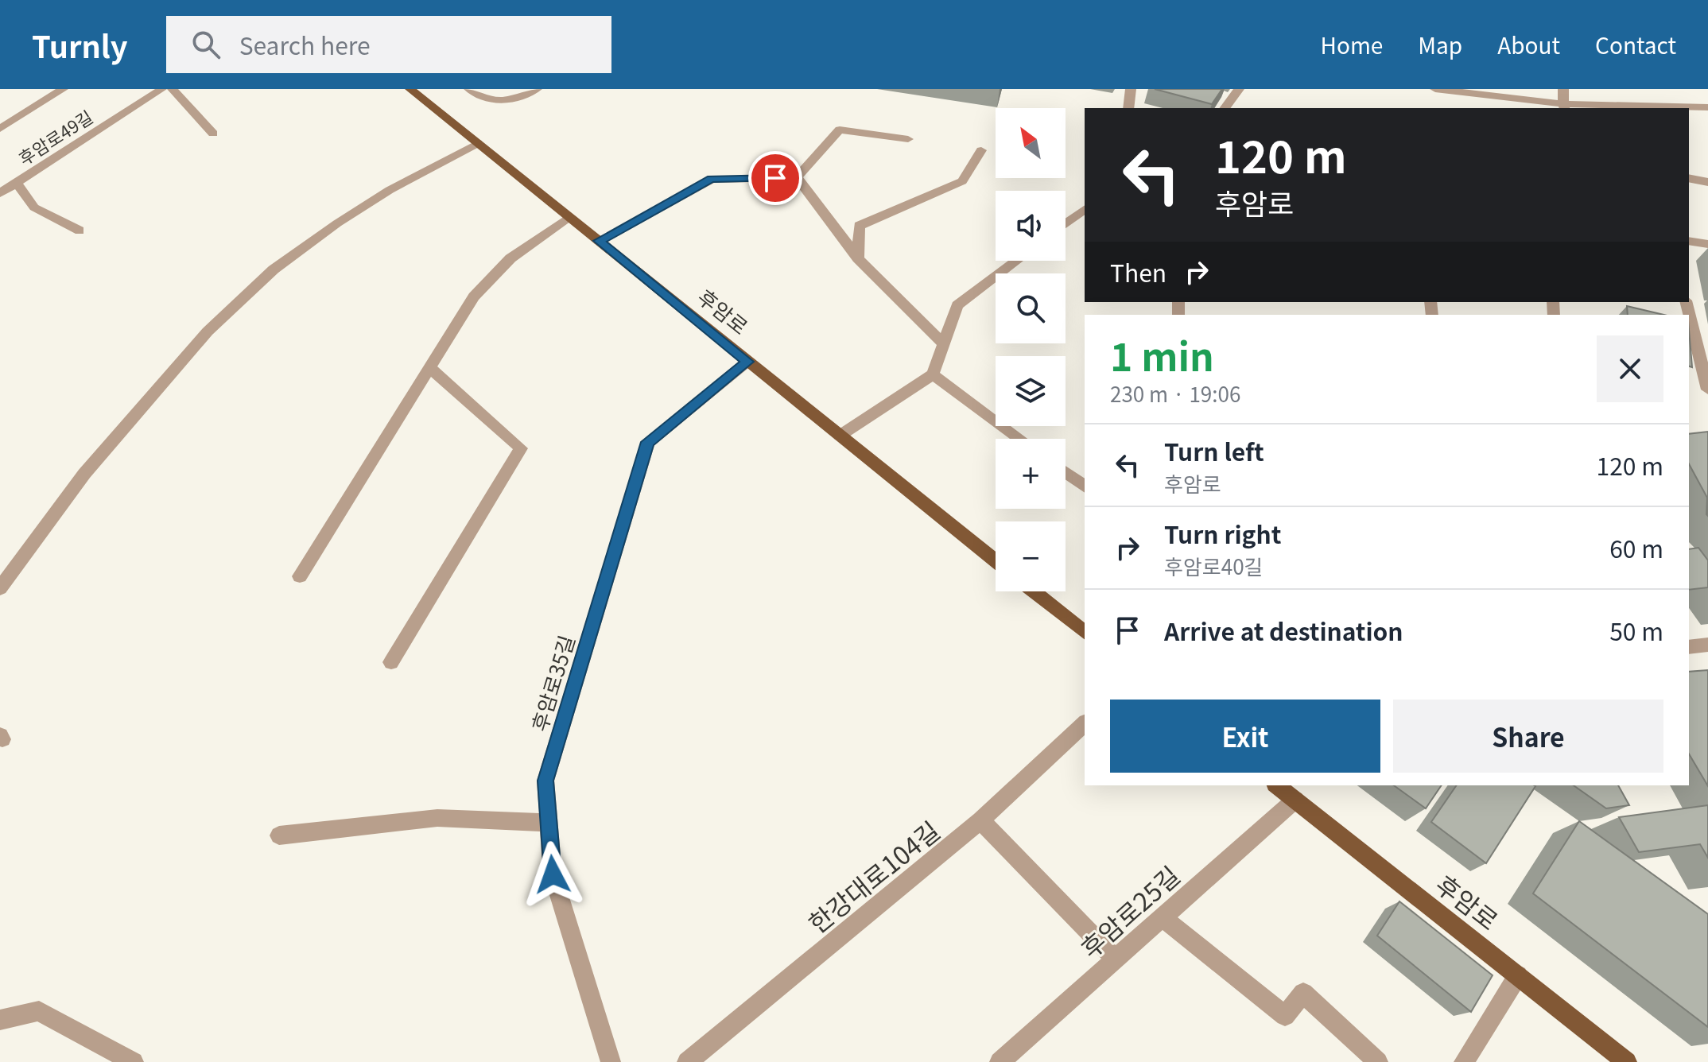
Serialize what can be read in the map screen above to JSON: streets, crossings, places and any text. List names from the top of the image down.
{
  "streets": {
    "main road": ["후암로"],
    "street": [
      "후암로49길",
      "후암로35길",
      "한강대로104길",
      "후암로25길"
    ]
  },
  "crossings": [
    ["후암로", "후암로35길"],
    ["후암로", "후암로25길"]
  ],
  "north": "top left",
  "page": {
    "header": "Turnly",
    "search": "Search here",
    "nav": [
      "Home",
      "Map",
      "About",
      "Contact"
    ],
    "map_buttons": ["+", "−"],
    "turn": ["120 m", "후암로"],
    "then": "Then",
    "heading": ["1 min", "230 m · 19:06"],
    "list": [
      {
        "name": "Turn left",
        "note": "후암로",
        "value": "120 m"
      },
      {
        "name": "Turn right",
        "note": "후암로40길",
        "value": "60 m"
      },
      {
        "name": "Arrive at destination",
        "value": "50 m"
      }
    ],
    "buttons": ["Exit", "Share"]
  }
}
